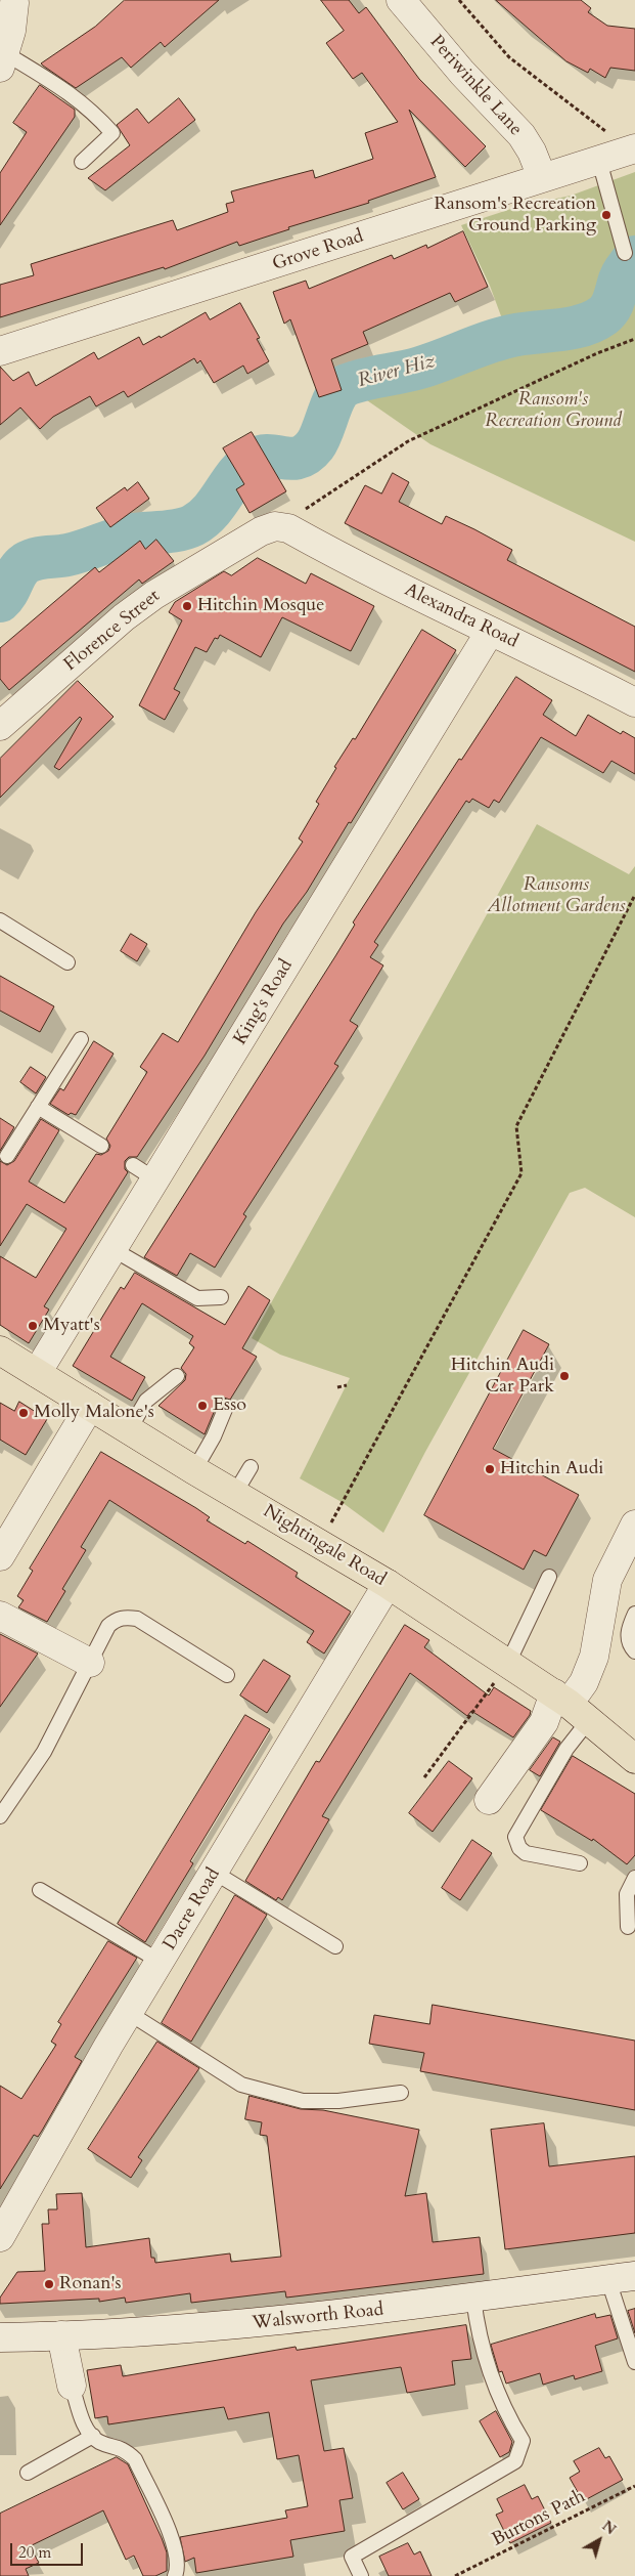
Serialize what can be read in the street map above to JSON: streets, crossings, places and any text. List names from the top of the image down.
{
  "streets": {
    "main road": ["Nightingale Road"],
    "street": [
      "Periwinkle Lane",
      "Grove Road",
      "Alexandra Road",
      "Florence Street",
      "King's Road",
      "Dacre Road",
      "Walsworth Road"
    ],
    "path": ["Burtons Path"]
  },
  "crossings": [
    ["Periwinkle Lane", "Grove Road"],
    ["Alexandra Road", "Florence Street"],
    ["Alexandra Road", "King's Road"],
    ["King's Road", "Nightingale Road"],
    ["Nightingale Road", "Dacre Road"]
  ],
  "water": ["River Hiz"],
  "parks": ["Ransom's Recreation Ground", "Ransoms Allotment Gardens"],
  "places": [
    "Ransom's Recreation Ground Parking",
    "Hitchin Mosque",
    "Myatt's",
    "Hitchin Audi Car Park",
    "Esso",
    "Molly Malone's",
    "Hitchin Audi",
    "Ronan's"
  ],
  "scale_bar": "20 m",
  "north": "top right"
}
